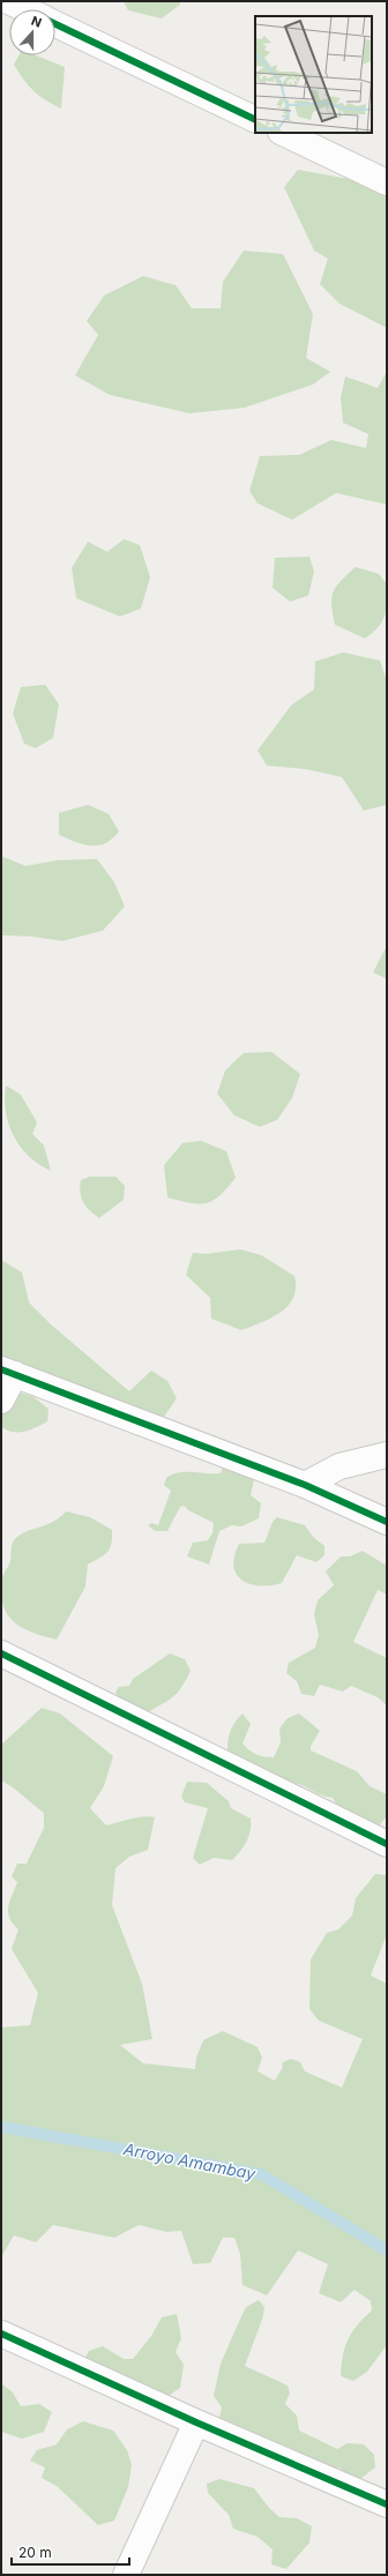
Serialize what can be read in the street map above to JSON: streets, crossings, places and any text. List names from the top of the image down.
{
  "water": ["Arroyo Amambay"],
  "scale_bar": "20 m",
  "north": "top"
}
